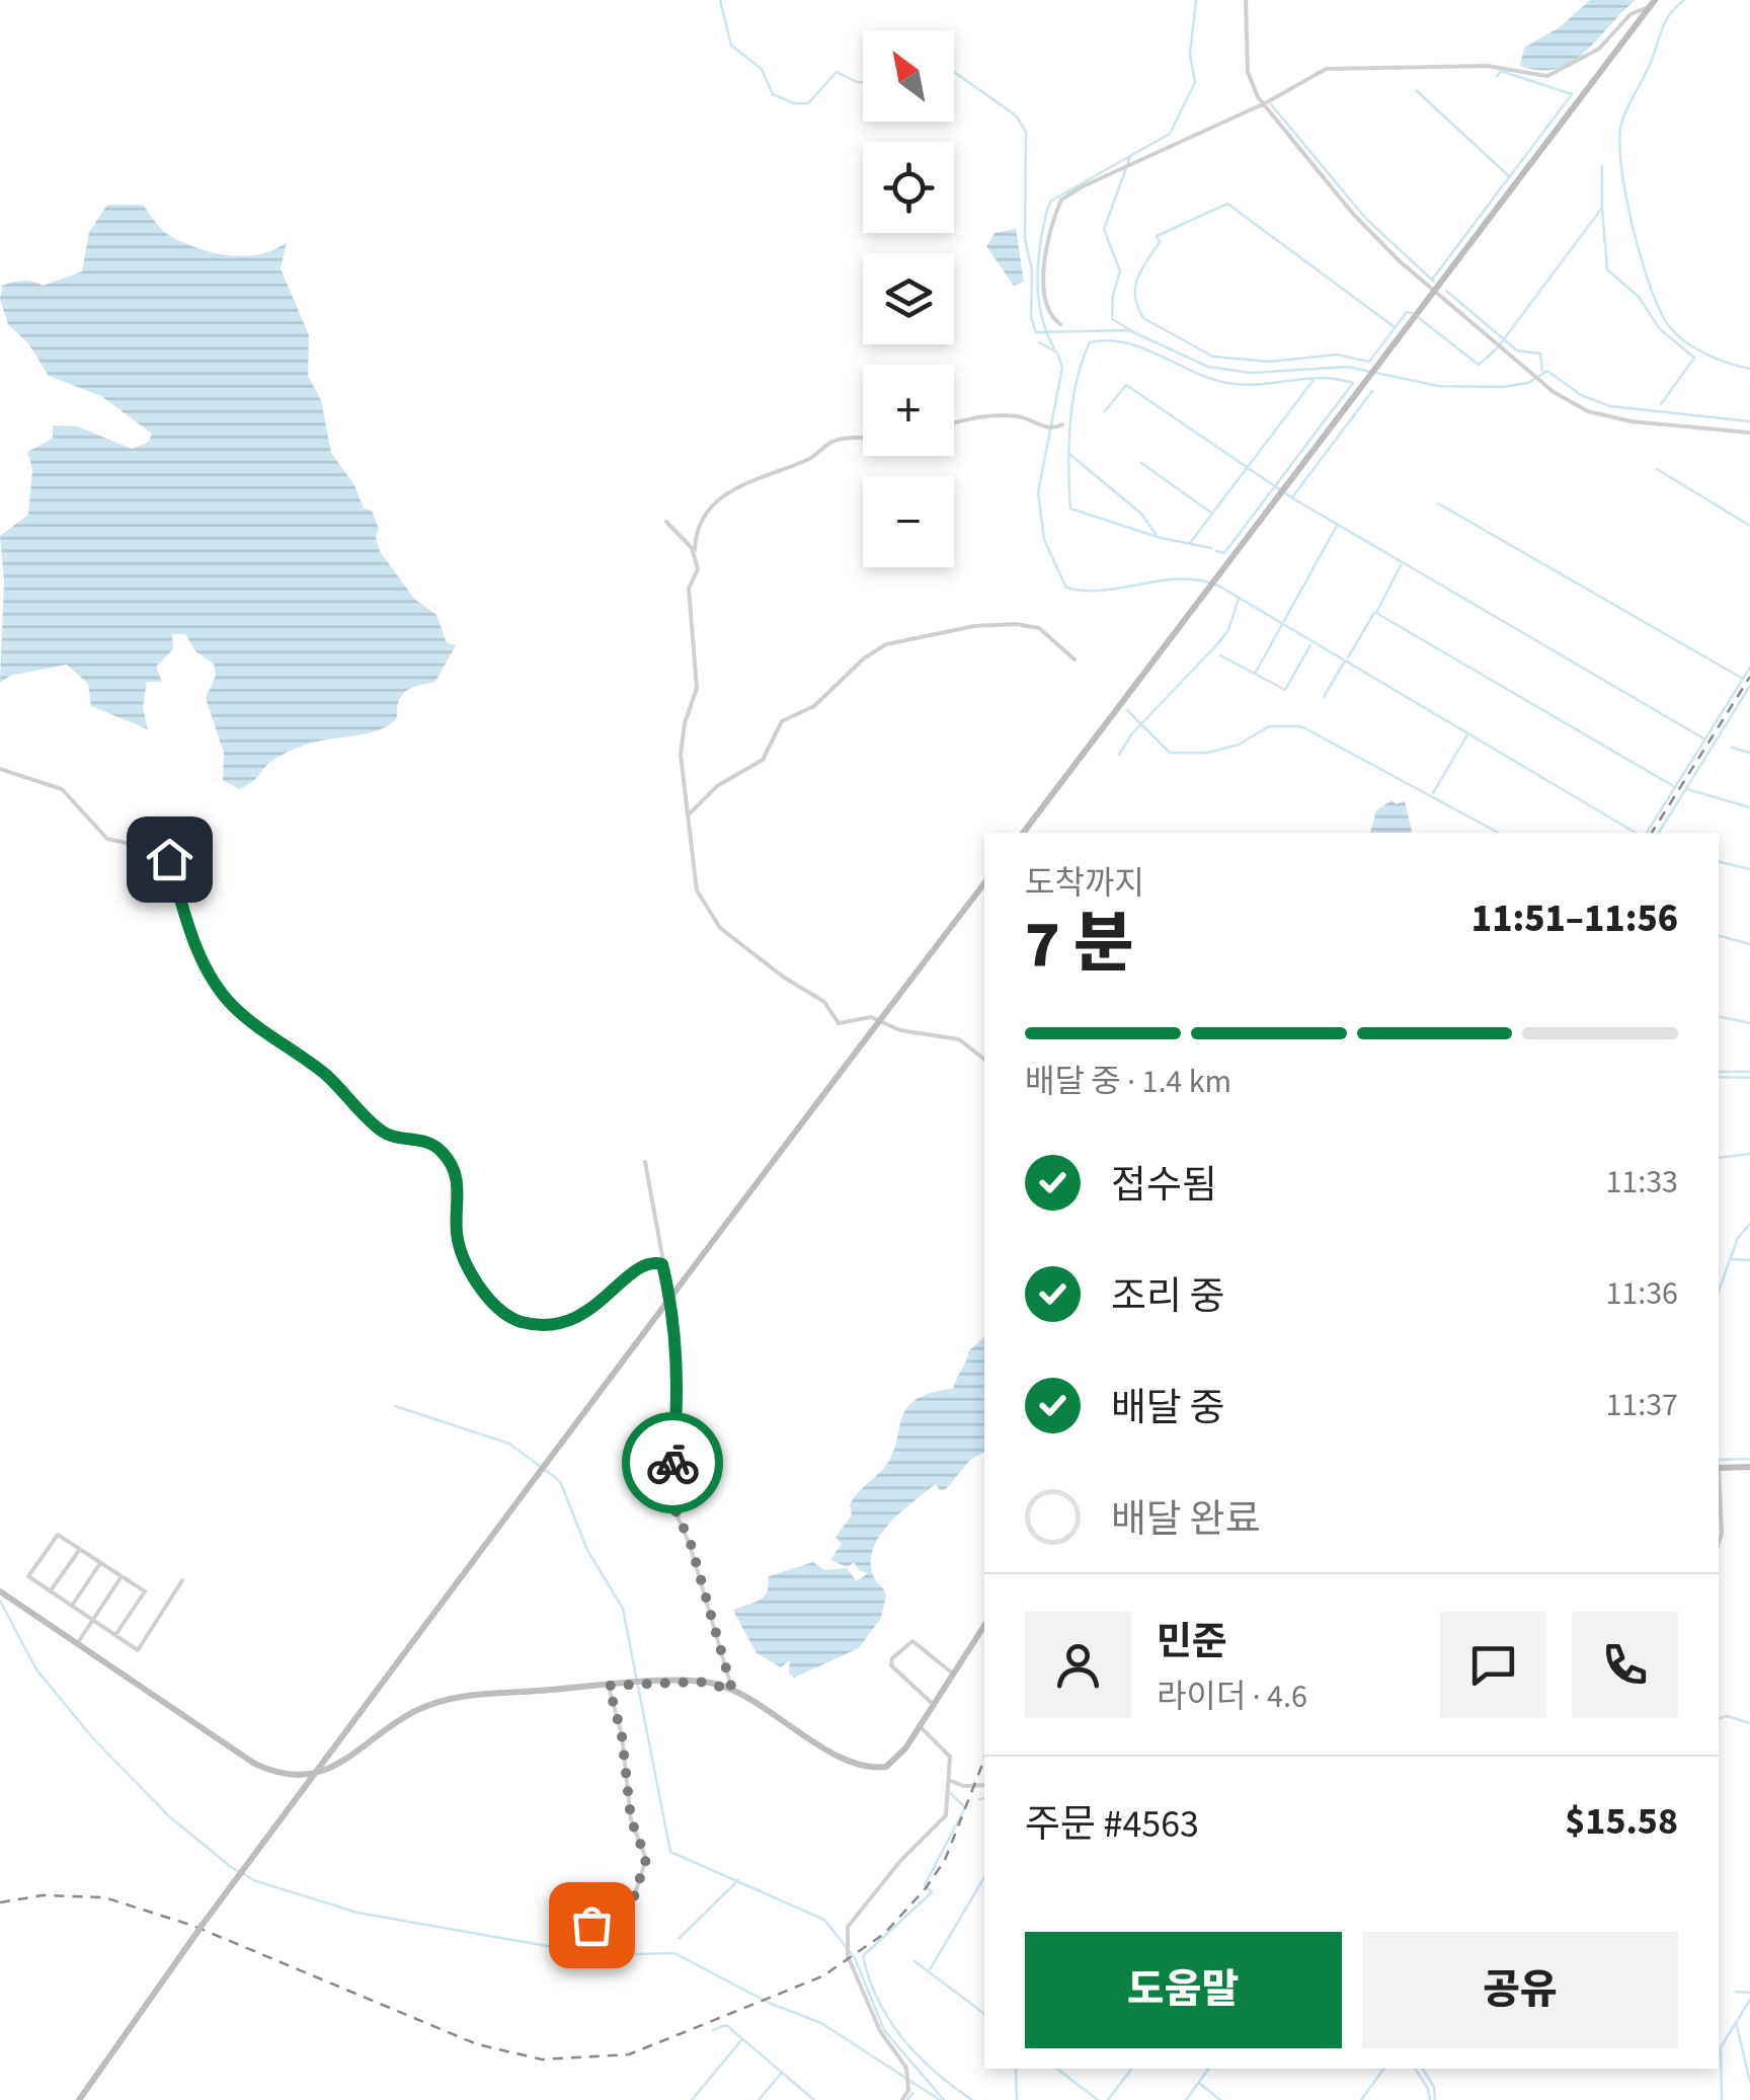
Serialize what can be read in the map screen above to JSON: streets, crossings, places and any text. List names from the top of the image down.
{
  "north": "top left",
  "page": {
    "map_buttons": ["+", "−"],
    "heading": ["7 분", "도착까지", "11:51–11:56"],
    "panel": [
      "민준",
      "라이더 · 4.6",
      "주문 #4563",
      "$15.58"
    ],
    "bar": "배달 중 · 1.4 km",
    "list": [
      ["접수됨", "11:33"],
      ["조리 중", "11:36"],
      ["배달 중", "11:37"],
      "배달 완료"
    ],
    "buttons": ["도움말", "공유"]
  }
}
